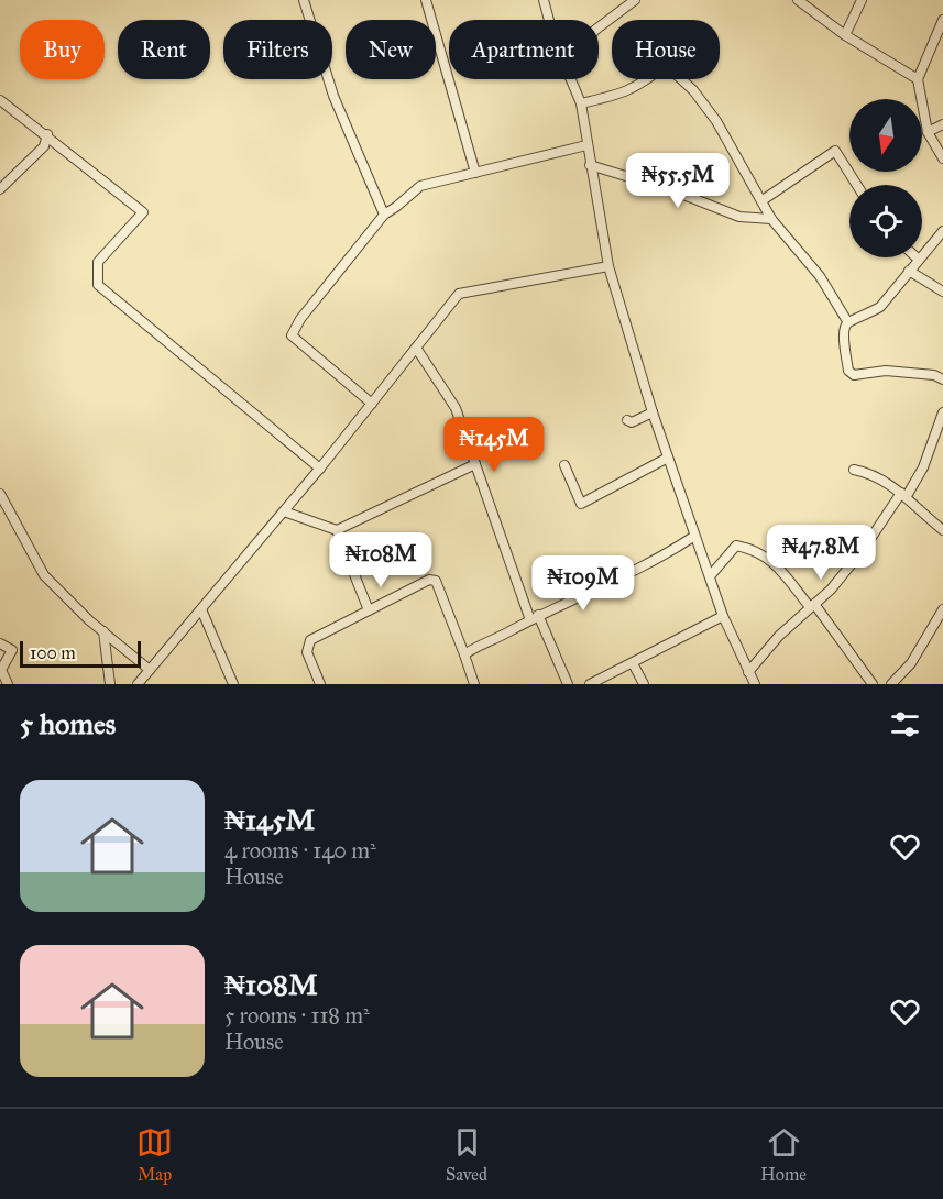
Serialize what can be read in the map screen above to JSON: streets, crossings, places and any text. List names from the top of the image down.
{
  "scale_bar": "100 m",
  "north": "bottom",
  "page": {
    "chip": [
      "Buy",
      "Rent",
      "Filters",
      "New",
      "Apartment",
      "House"
    ],
    "price": [
      "₦55.5M",
      "₦145M",
      "₦47.8M",
      "₦108M",
      "₦109M"
    ],
    "scale": "100 m",
    "heading": "5 homes",
    "list": [
      {
        "name": "₦145M",
        "note": "4 rooms · 140 m² · House"
      },
      {
        "name": "₦108M",
        "note": "5 rooms · 118 m² · House"
      }
    ],
    "tabs": ["Map", "Saved", "Home"]
  }
}
